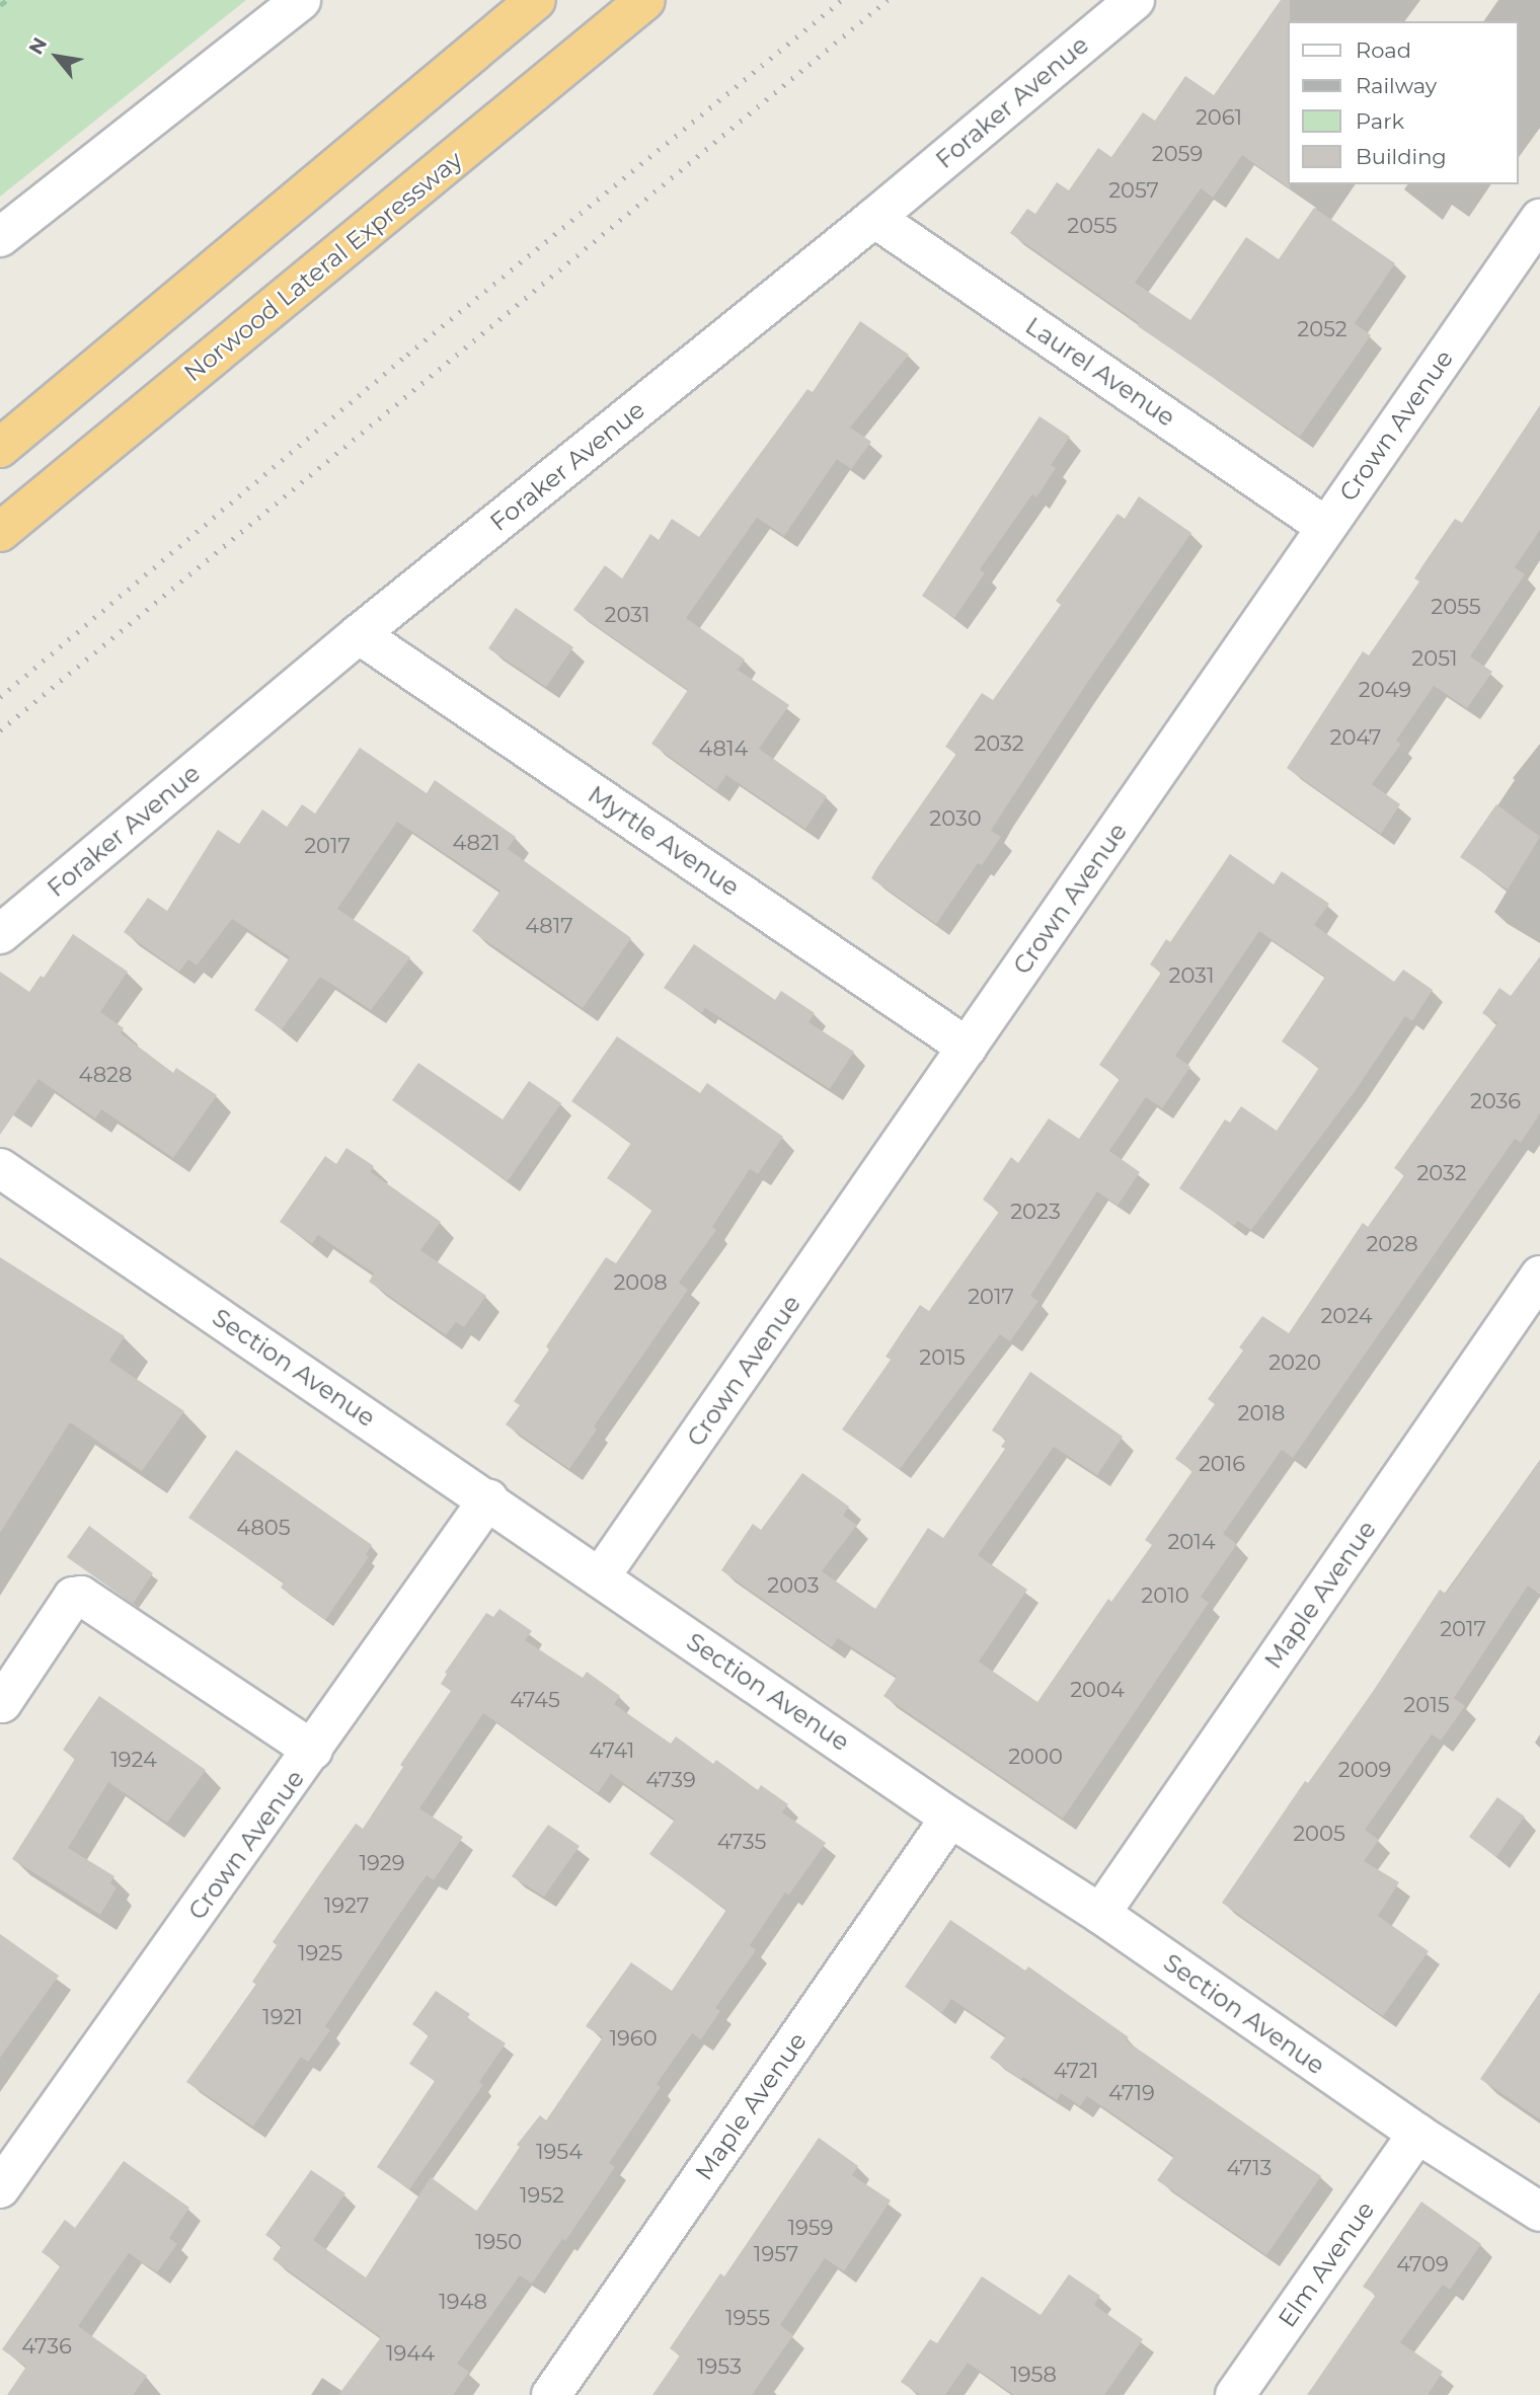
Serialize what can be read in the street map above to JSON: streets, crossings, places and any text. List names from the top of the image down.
{
  "streets": {
    "highway": ["Norwood Lateral Expressway"],
    "street": [
      "Foraker Avenue",
      "Laurel Avenue",
      "Crown Avenue",
      "Myrtle Avenue",
      "Section Avenue",
      "Maple Avenue",
      "Elm Avenue"
    ]
  },
  "crossings": [
    ["Foraker Avenue", "Laurel Avenue"],
    ["Foraker Avenue", "Myrtle Avenue"],
    ["Laurel Avenue", "Crown Avenue"],
    ["Crown Avenue", "Myrtle Avenue"],
    ["Crown Avenue", "Section Avenue"],
    ["Section Avenue", "Maple Avenue"],
    ["Section Avenue", "Elm Avenue"]
  ],
  "house_numbers": [
    "2061",
    "2059",
    "2057",
    "2055",
    "2052",
    "2055",
    "2031",
    "2051",
    "2049",
    "2047",
    "2032",
    "4814",
    "2030",
    "4821",
    "2017",
    "4817",
    "2031",
    "4828",
    "2036",
    "2032",
    "2023",
    "2028",
    "2008",
    "2017",
    "2024",
    "2015",
    "2020",
    "2018",
    "2016",
    "4805",
    "2014",
    "2003",
    "2010",
    "2017",
    "2004",
    "4745",
    "2015",
    "4741",
    "2000",
    "1924",
    "2009",
    "4739",
    "2005",
    "4735",
    "1929",
    "1927",
    "1925",
    "1921",
    "1960",
    "4721",
    "4719",
    "1954",
    "4713",
    "1952",
    "1959",
    "1950",
    "1957",
    "4709",
    "1948",
    "1955",
    "4736",
    "1944",
    "1953",
    "1958"
  ],
  "legend": [
    "Road",
    "Railway",
    "Park",
    "Building"
  ],
  "north": "top left"
}
